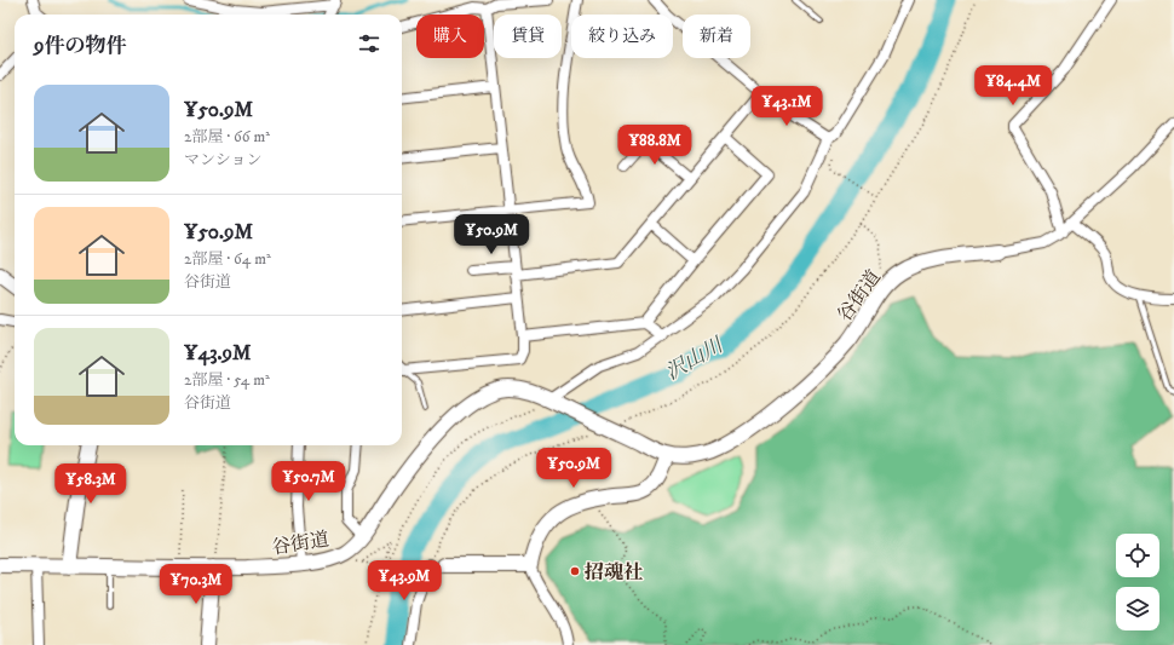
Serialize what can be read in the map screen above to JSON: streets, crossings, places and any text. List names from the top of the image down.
{
  "streets": {
    "street": ["谷街道"]
  },
  "water": ["沢山川"],
  "places": ["招魂社"],
  "page": {
    "chip": [
      "購入",
      "賃貸",
      "絞り込み",
      "新着"
    ],
    "heading": "9件の物件",
    "price": [
      "¥84.4M",
      "¥43.1M",
      "¥88.8M",
      "¥50.9M",
      "¥50.9M",
      "¥50.7M",
      "¥58.3M",
      "¥43.9M",
      "¥70.3M"
    ],
    "list": [
      {
        "name": "¥50.9M",
        "note": "2部屋 · 66 m² · マンション"
      },
      {
        "name": "¥50.9M",
        "note": "2部屋 · 64 m² · 谷街道"
      },
      {
        "name": "¥43.9M",
        "note": "2部屋 · 54 m² · 谷街道"
      }
    ]
  }
}
